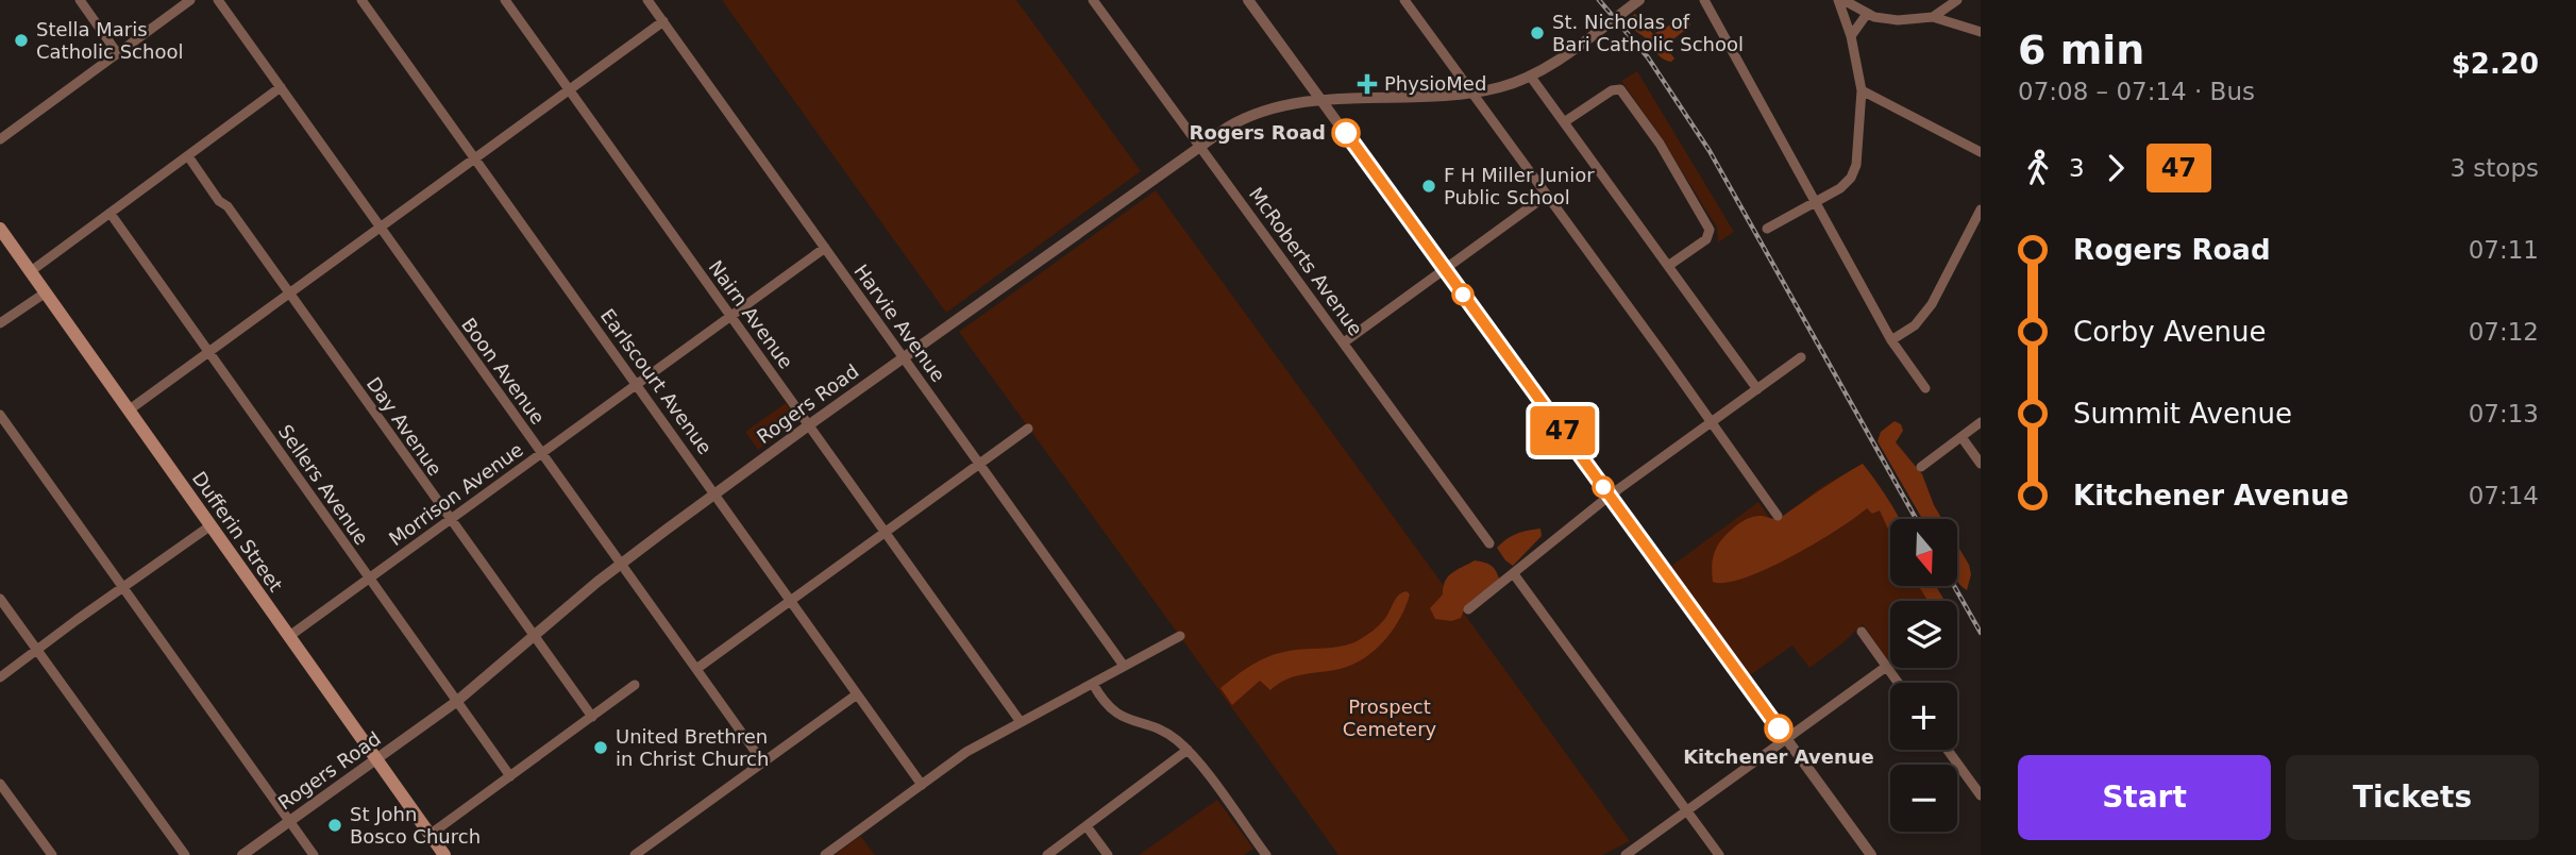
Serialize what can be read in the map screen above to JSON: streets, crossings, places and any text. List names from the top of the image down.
{
  "streets": {
    "main road": ["Dufferin Street"],
    "street": [
      "McRoberts Avenue",
      "Nairn Avenue",
      "Harvie Avenue",
      "Boon Avenue",
      "Earlscourt Avenue",
      "Rogers Road",
      "Day Avenue",
      "Sellers Avenue",
      "Morrison Avenue"
    ]
  },
  "crossings": [
    ["McRoberts Avenue", "Rogers Road"],
    ["Nairn Avenue", "Rogers Road"],
    ["Nairn Avenue", "Morrison Avenue"],
    ["Harvie Avenue", "Rogers Road"],
    ["Harvie Avenue", "Morrison Avenue"],
    ["Boon Avenue", "Rogers Road"],
    ["Boon Avenue", "Morrison Avenue"],
    ["Earlscourt Avenue", "Rogers Road"],
    ["Earlscourt Avenue", "Morrison Avenue"],
    ["Rogers Road", "Day Avenue"],
    ["Rogers Road", "Sellers Avenue"],
    ["Rogers Road", "Dufferin Street"],
    ["Day Avenue", "Morrison Avenue"],
    ["Sellers Avenue", "Morrison Avenue"],
    ["Morrison Avenue", "Dufferin Street"]
  ],
  "parks": ["Prospect Cemetery"],
  "places": {
    "other": [
      "St. Nicholas of Bari Catholic School",
      "Stella Maris Catholic School",
      "Rogers Road",
      "F H Miller Junior Public School",
      "Kitchener Avenue",
      "United Brethren in Christ Church",
      "St John Bosco Church"
    ],
    "health": ["PhysioMed"]
  },
  "lines": ["bus line 47"],
  "north": "bottom",
  "page": {
    "on_map": "47",
    "heading": ["6 min", "07:08 – 07:14 · Bus", "$2.20"],
    "legs": ["3", "47", "3 stops"],
    "list": [
      {
        "name": "Rogers Road",
        "value": "07:11"
      },
      {
        "name": "Corby Avenue",
        "value": "07:12"
      },
      {
        "name": "Summit Avenue",
        "value": "07:13"
      },
      {
        "name": "Kitchener Avenue",
        "value": "07:14"
      }
    ],
    "map_buttons": ["+", "−"],
    "buttons": ["Start", "Tickets"]
  }
}
